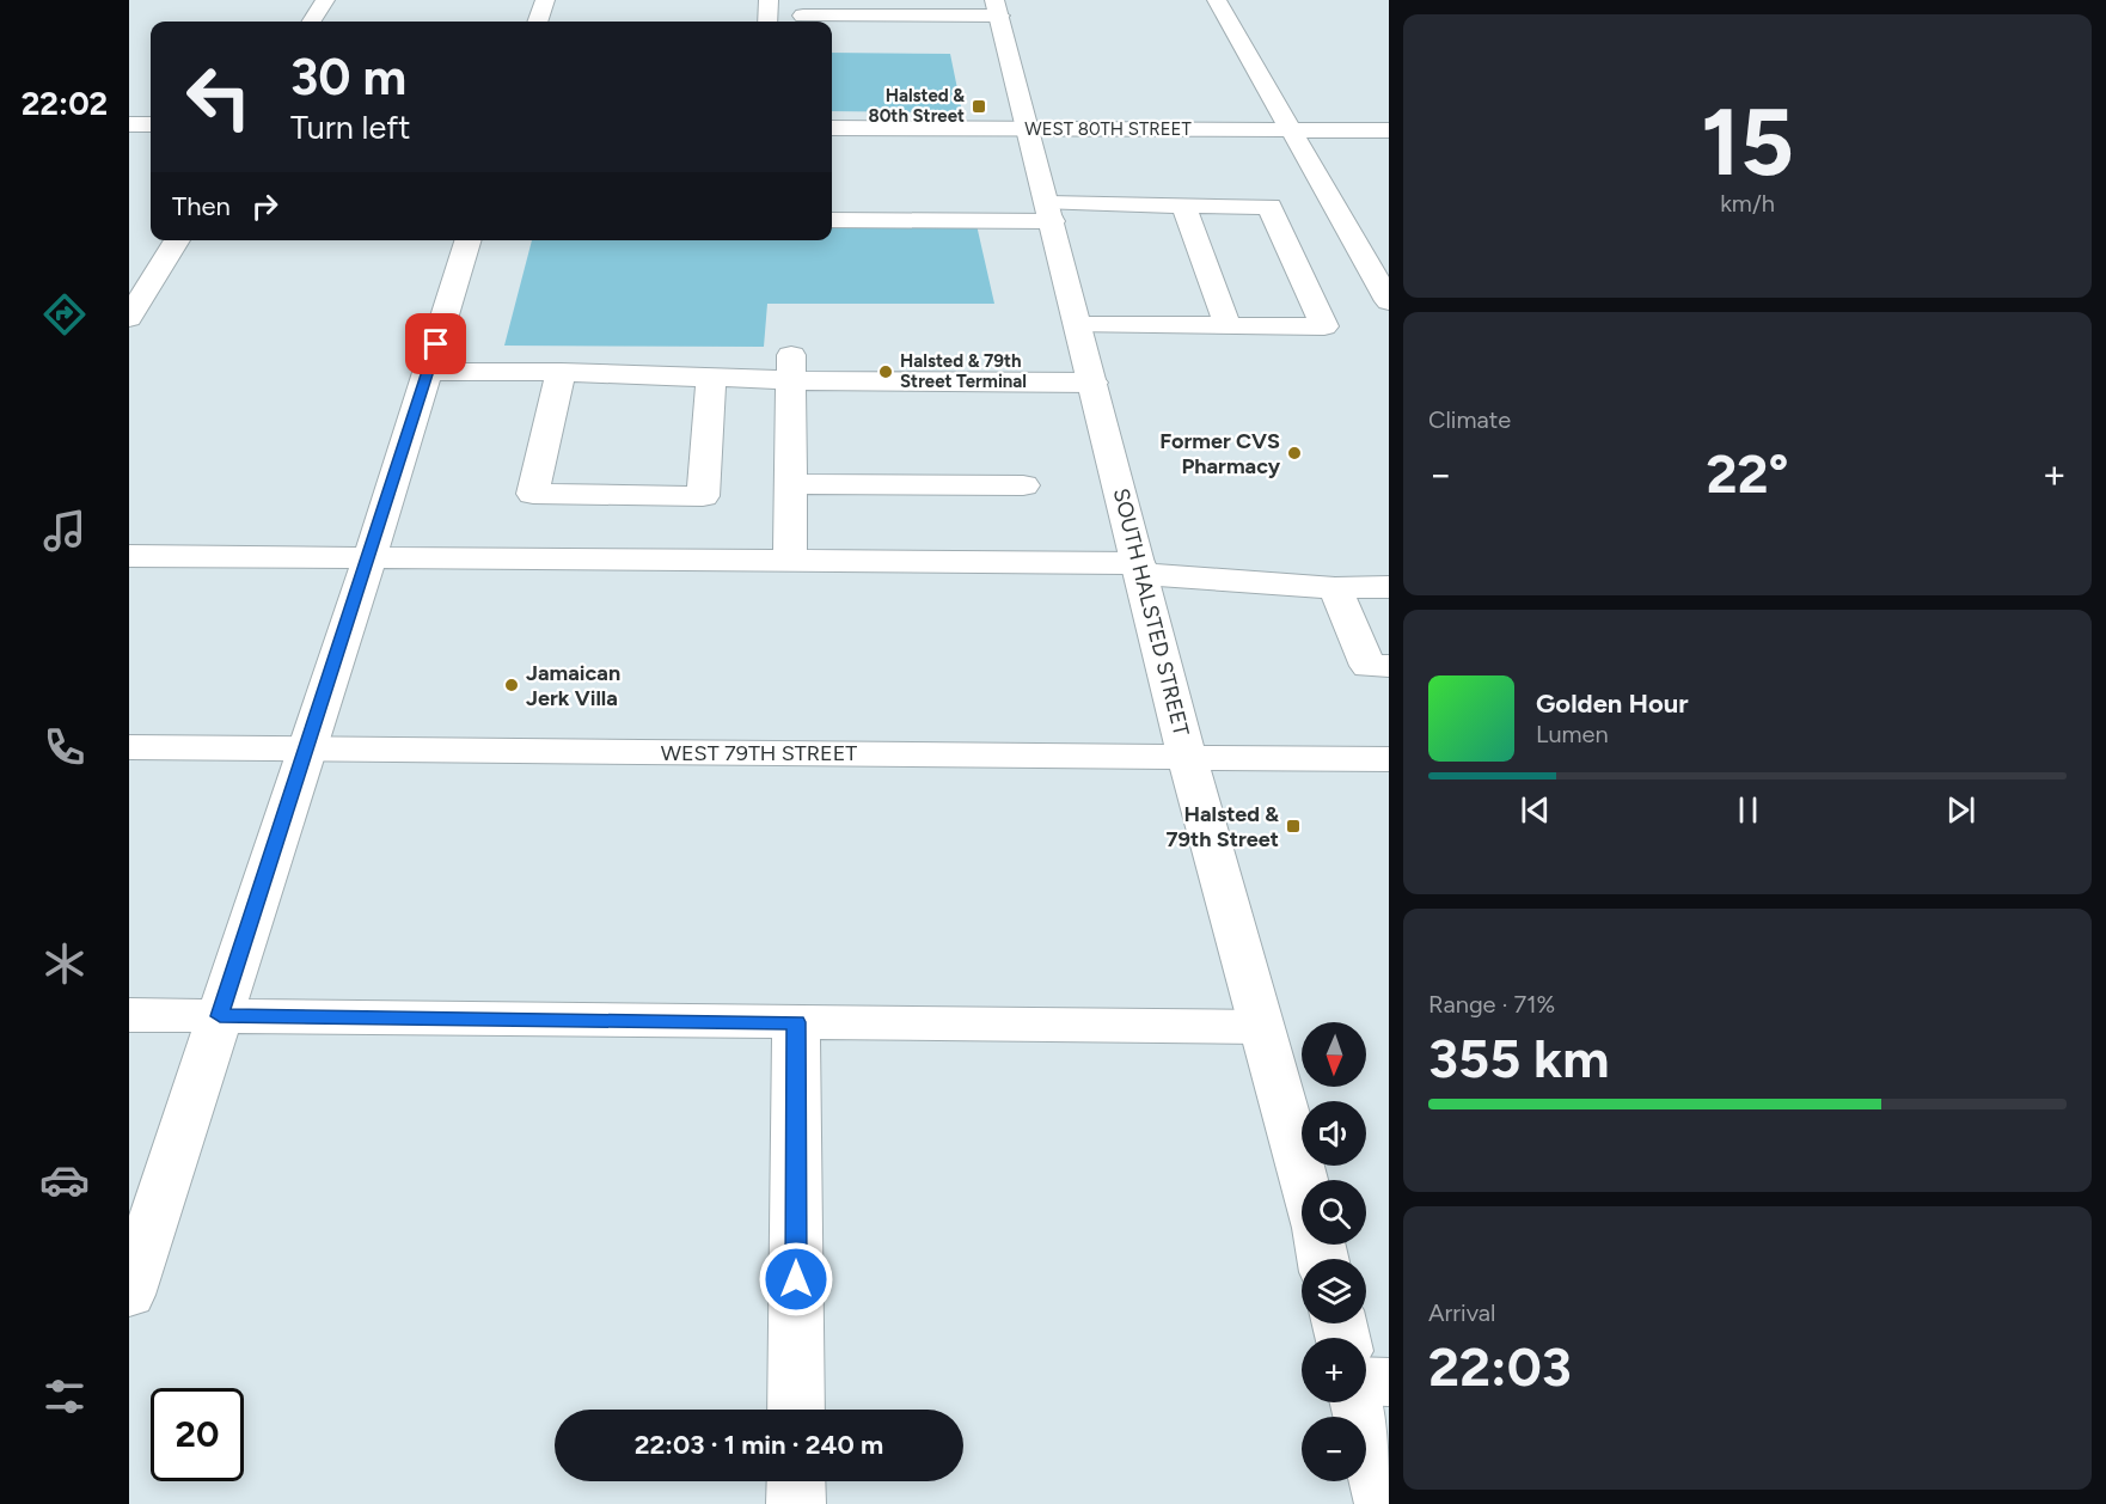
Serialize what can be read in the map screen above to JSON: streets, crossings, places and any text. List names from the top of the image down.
{
  "streets": {
    "main road": ["WEST 80TH STREET", "SOUTH HALSTED STREET", "WEST 79TH STREET"]
  },
  "crossings": [
    ["WEST 80TH STREET", "SOUTH HALSTED STREET"],
    ["SOUTH HALSTED STREET", "WEST 79TH STREET"]
  ],
  "places": {
    "transit": ["Halsted & 80th Street", "Halsted & 79th Street"],
    "other": ["Halsted & 79th Street Terminal", "Former CVS Pharmacy", "Jamaican Jerk Villa"]
  },
  "north": "bottom",
  "page": {
    "tabs": "22:02",
    "tile": [
      ["15", "km/h"],
      "Climate",
      ["Range · 71%", "355 km"],
      ["Arrival", "22:03"]
    ],
    "turn": ["30 m", "Turn left"],
    "then": "Then",
    "heat": ["−", "22°", "+"],
    "song": ["Golden Hour", "Lumen"],
    "map_buttons": ["+", "−"],
    "limit": "20",
    "trip": "22:03 · 1 min · 240 m"
  }
}
